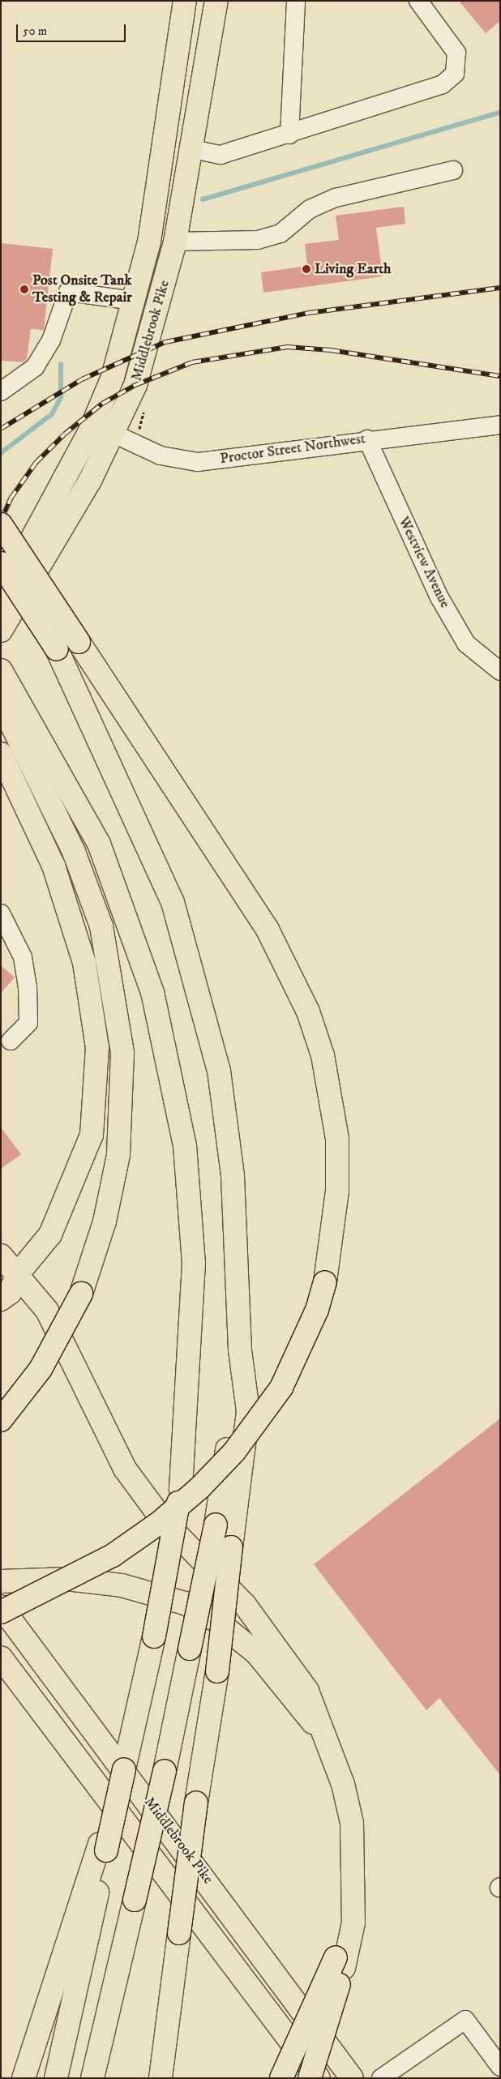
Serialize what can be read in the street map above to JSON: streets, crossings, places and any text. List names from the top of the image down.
{
  "streets": {
    "main road": ["Middlebrook Pike"],
    "street": ["Proctor Street Northwest", "Westview Avenue"]
  },
  "crossings": [
    ["Middlebrook Pike", "Proctor Street Northwest"],
    ["Proctor Street Northwest", "Westview Avenue"]
  ],
  "places": ["Living Earth", "Post Onsite Tank Testing & Repair"],
  "scale_bar": "50 m"
}
